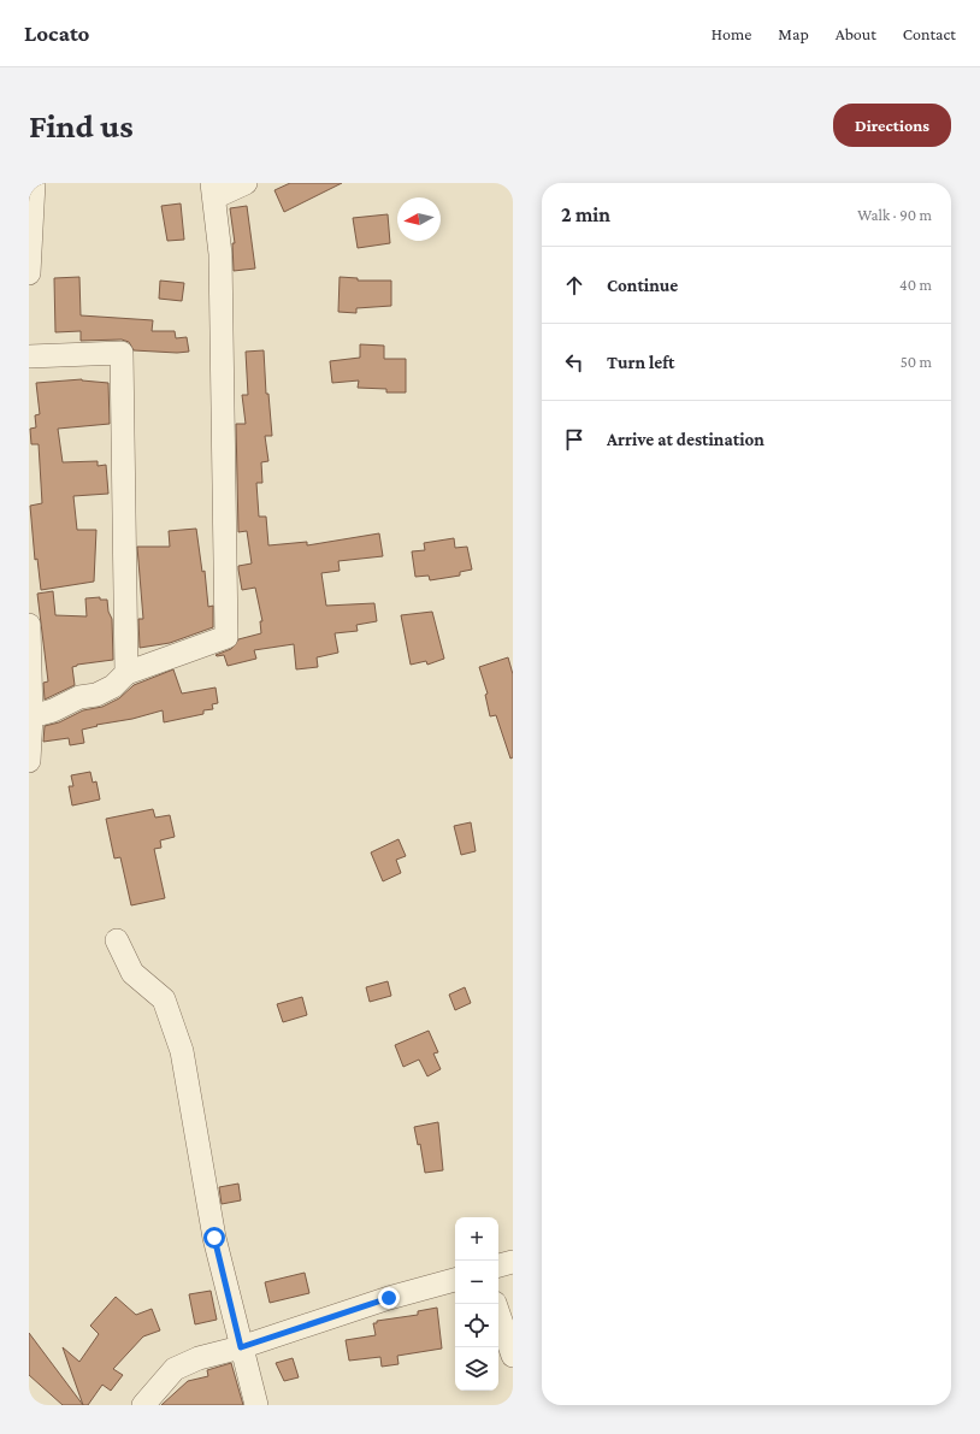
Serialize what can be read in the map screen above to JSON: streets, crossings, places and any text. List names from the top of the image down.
{
  "north": "left",
  "page": {
    "header": "Locato",
    "nav": [
      "Home",
      "Map",
      "About",
      "Contact"
    ],
    "buttons": "Directions",
    "title": "Find us",
    "heading": ["2 min", "Walk · 90 m"],
    "list": [
      ["Continue", "40 m"],
      ["Turn left", "50 m"],
      "Arrive at destination"
    ],
    "map_buttons": ["+", "−"]
  }
}
